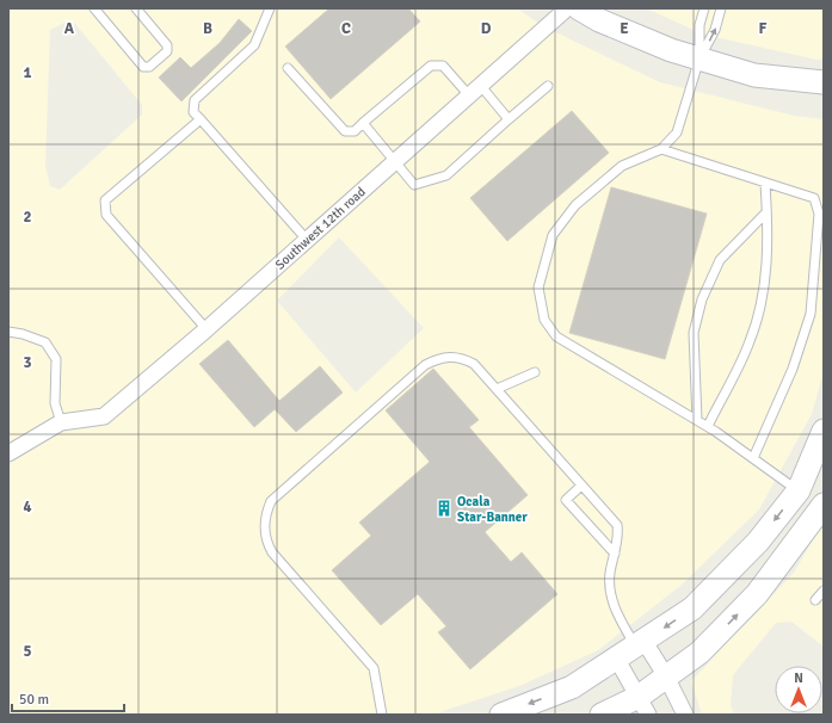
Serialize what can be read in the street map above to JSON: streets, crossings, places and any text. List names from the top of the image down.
{
  "streets": {
    "street": ["Southwest 12th road"]
  },
  "places": {
    "building": ["Ocala Star-Banner"]
  },
  "scale_bar": "50 m",
  "north": "top",
  "grid": {
    "columns": [
      "A",
      "B",
      "C",
      "D",
      "E",
      "F"
    ],
    "rows": [
      "1",
      "2",
      "3",
      "4",
      "5"
    ]
  }
}
